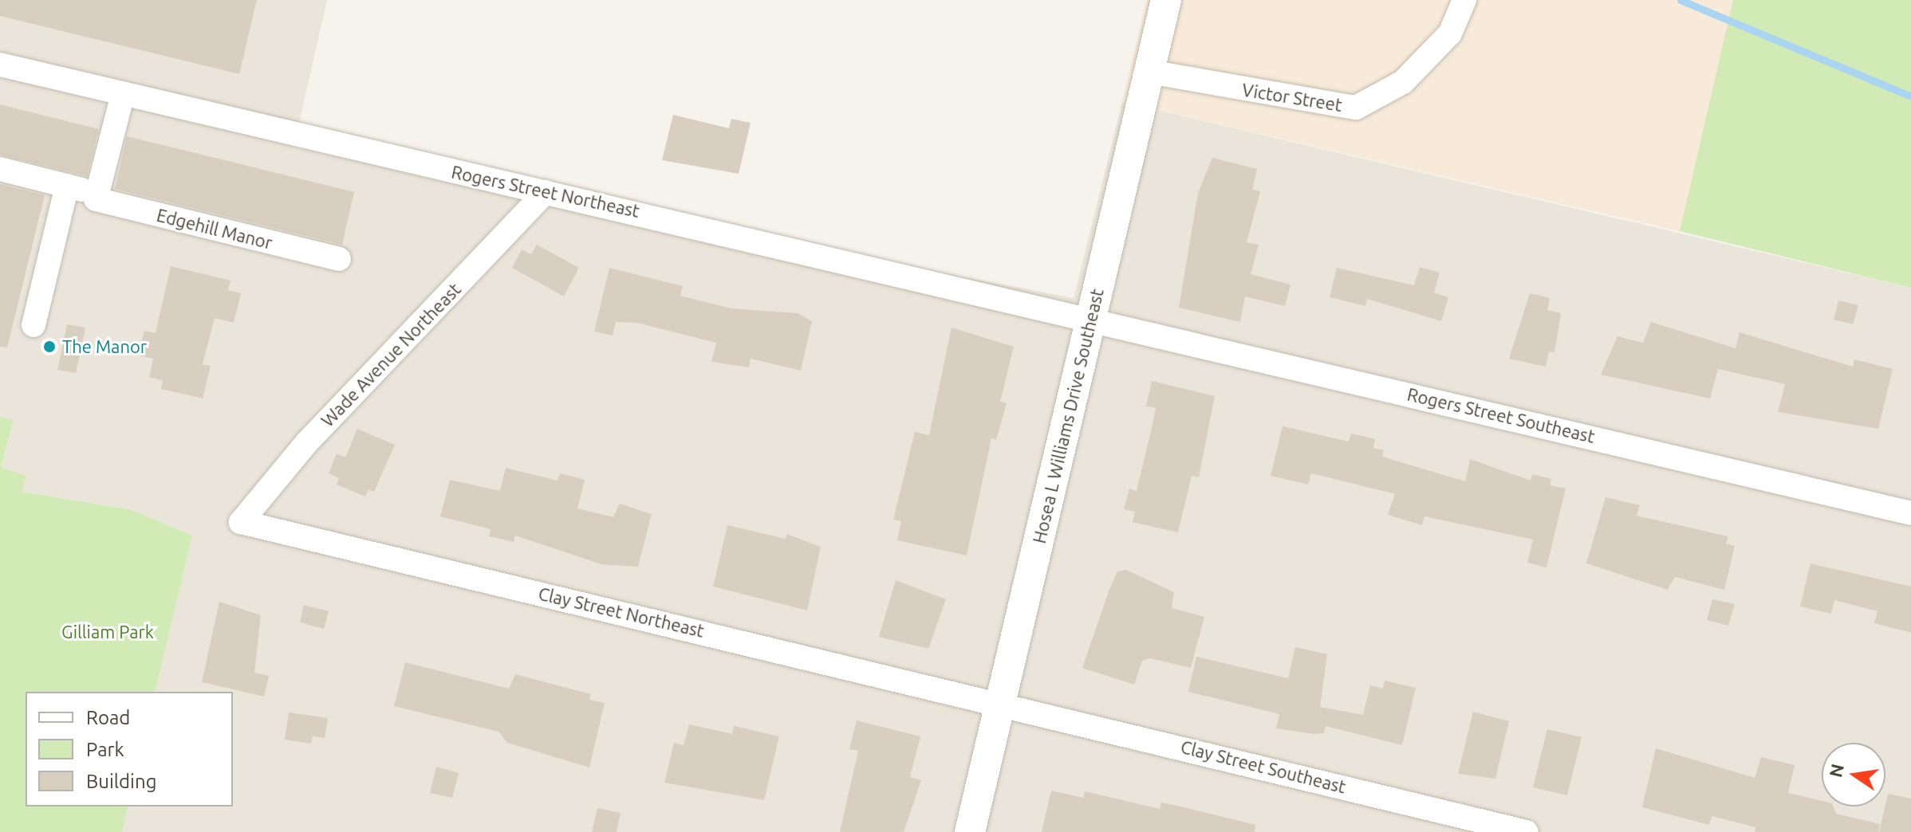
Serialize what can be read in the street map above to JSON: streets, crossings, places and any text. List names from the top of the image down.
{
  "streets": {
    "street": [
      "Victor Street",
      "Rogers Street Northeast",
      "Edgehill Manor",
      "Wade Avenue Northeast",
      "Rogers Street Southeast",
      "Hosea L Williams Drive Southeast",
      "Clay Street Northeast",
      "Clay Street Southeast"
    ]
  },
  "crossings": [
    ["Victor Street", "Hosea L Williams Drive Southeast"],
    ["Rogers Street Northeast", "Wade Avenue Northeast"],
    ["Rogers Street Northeast", "Rogers Street Southeast"],
    ["Rogers Street Northeast", "Hosea L Williams Drive Southeast"],
    ["Wade Avenue Northeast", "Clay Street Northeast"],
    ["Rogers Street Southeast", "Hosea L Williams Drive Southeast"],
    ["Hosea L Williams Drive Southeast", "Clay Street Northeast"],
    ["Hosea L Williams Drive Southeast", "Clay Street Southeast"],
    ["Clay Street Northeast", "Clay Street Southeast"]
  ],
  "parks": ["Gilliam Park"],
  "places": ["The Manor"],
  "legend": ["Road", "Park", "Building"],
  "north": "left"
}
